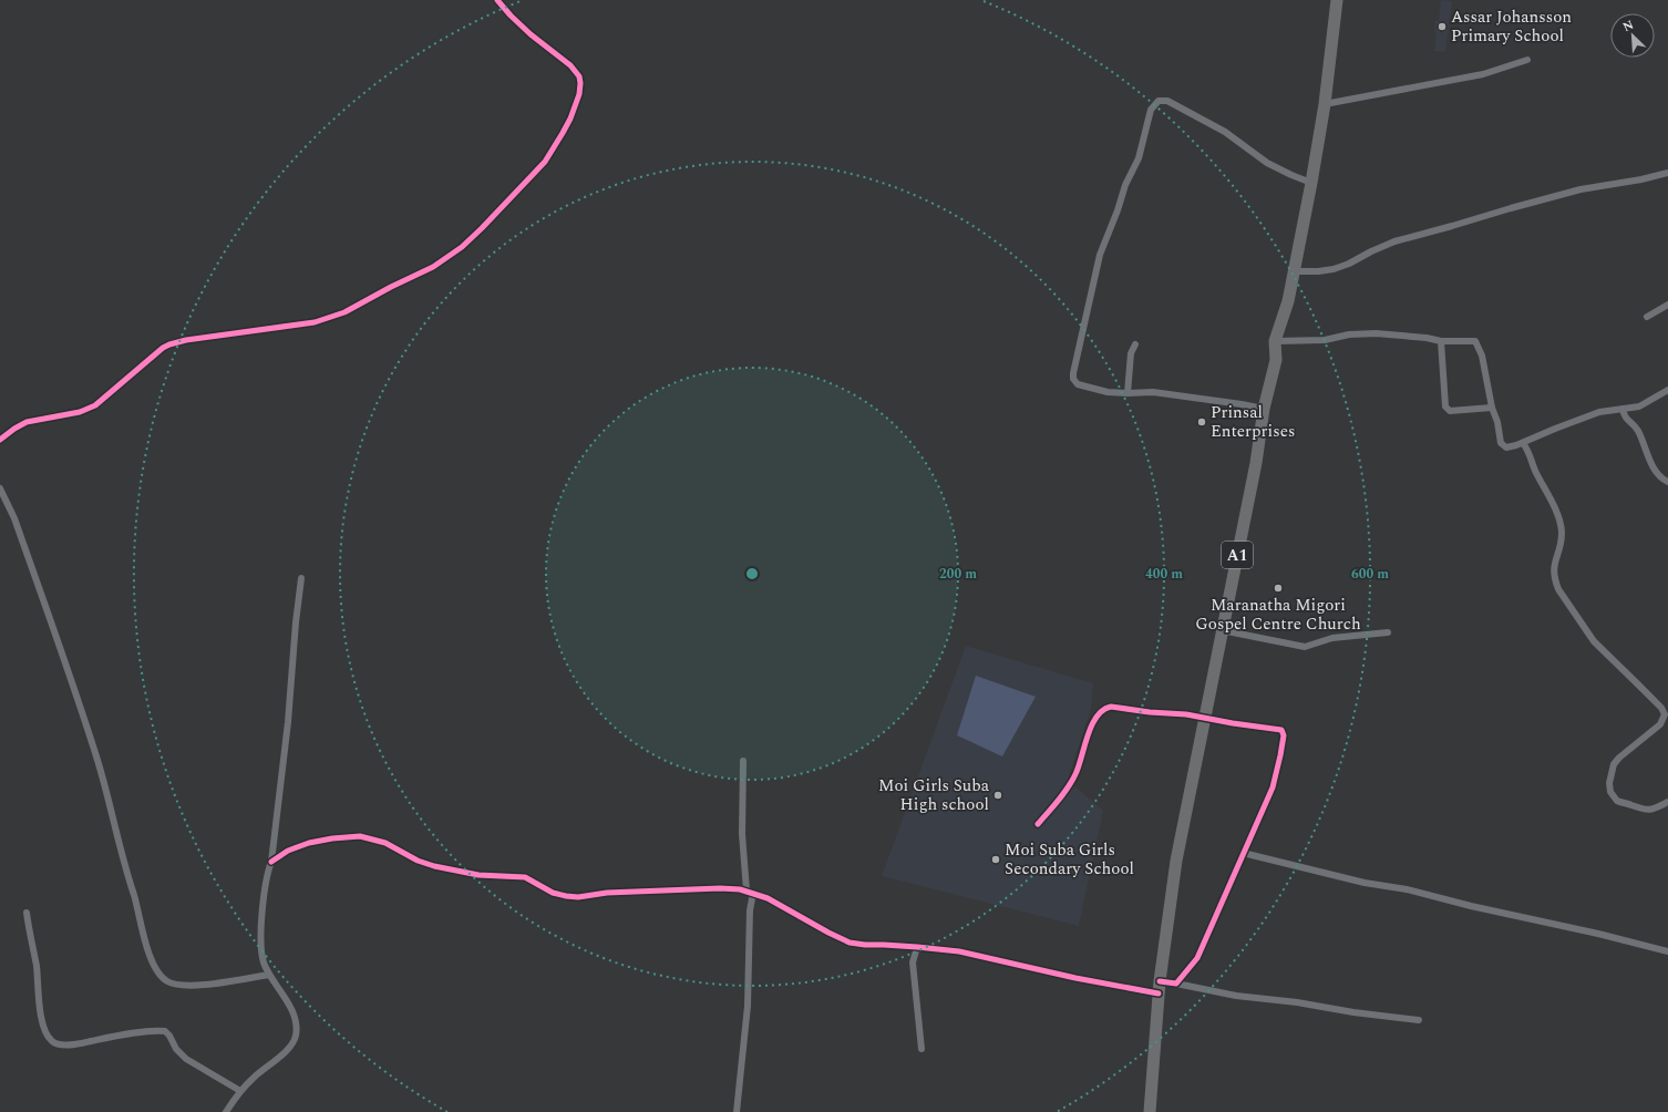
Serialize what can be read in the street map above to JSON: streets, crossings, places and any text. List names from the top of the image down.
{
  "streets": {
    "highway": ["A1"]
  },
  "places": [
    "Assar Johansson Primary School",
    "Prinsal Enterprises",
    "Maranatha Migori Gospel Centre Church",
    "Moi Girls Suba High school",
    "Moi Suba Girls Secondary School"
  ],
  "north": "top left",
  "rings": ["200 m", "400 m", "600 m"]
}
